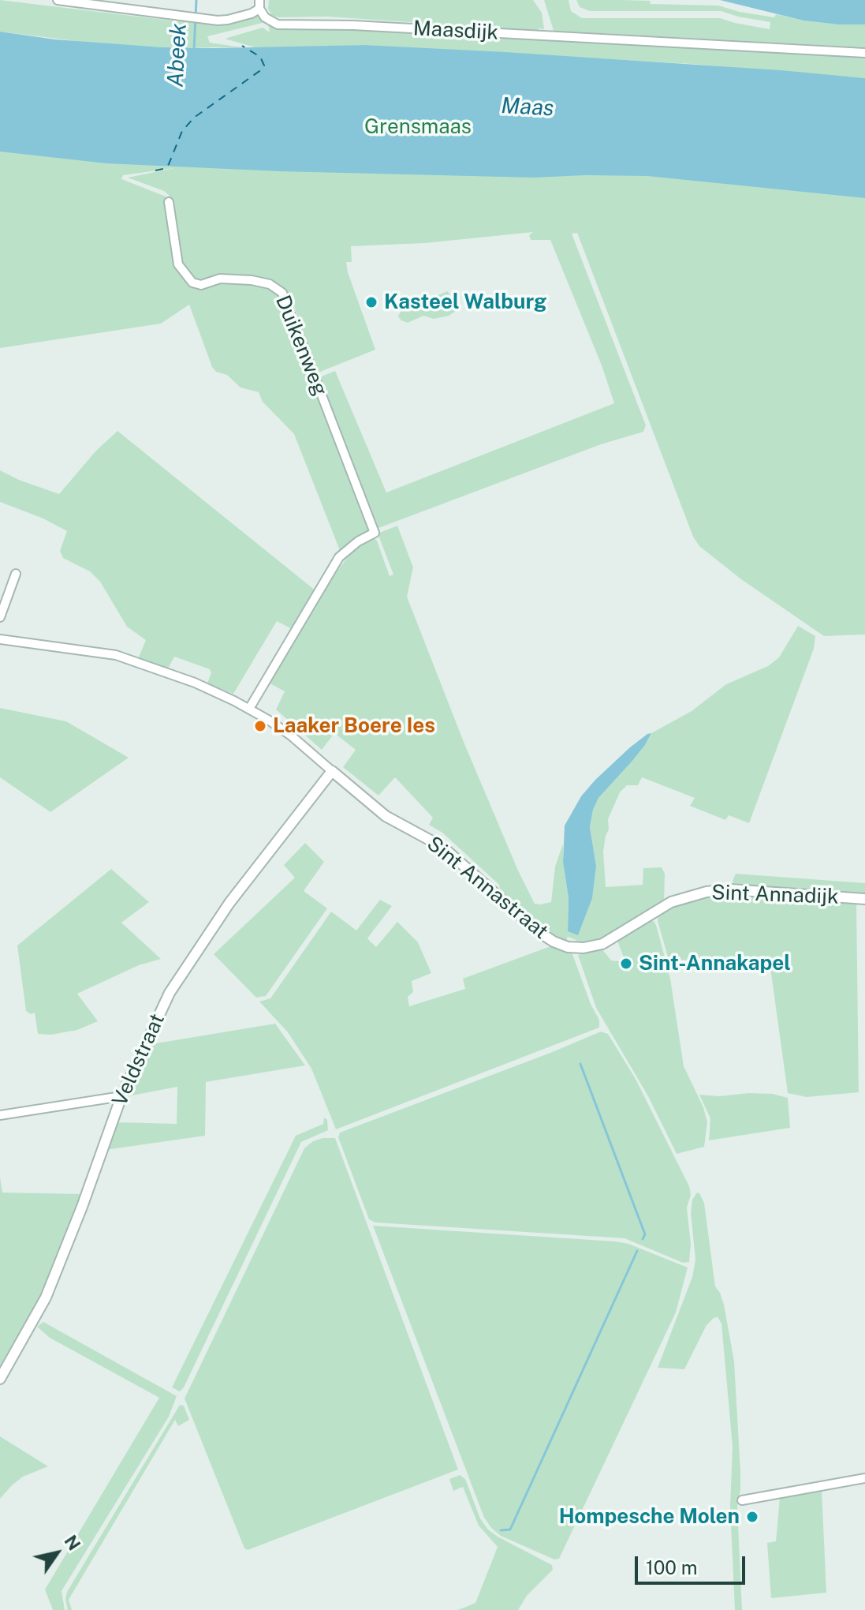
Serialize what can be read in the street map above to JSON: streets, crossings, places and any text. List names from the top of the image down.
{
  "streets": {
    "street": [
      "Maasdijk",
      "Duikenweg",
      "Sint Annastraat",
      "Sint Annadijk",
      "Veldstraat"
    ]
  },
  "crossings": [
    ["Sint Annastraat", "Sint Annadijk"],
    ["Sint Annastraat", "Veldstraat"]
  ],
  "water": ["Abeek", "Maas"],
  "parks": ["Grensmaas"],
  "places": [
    "Kasteel Walburg",
    "Laaker Boere Ies",
    "Sint-Annakapel",
    "Hompesche Molen"
  ],
  "scale_bar": "100 m",
  "north": "top right"
}
